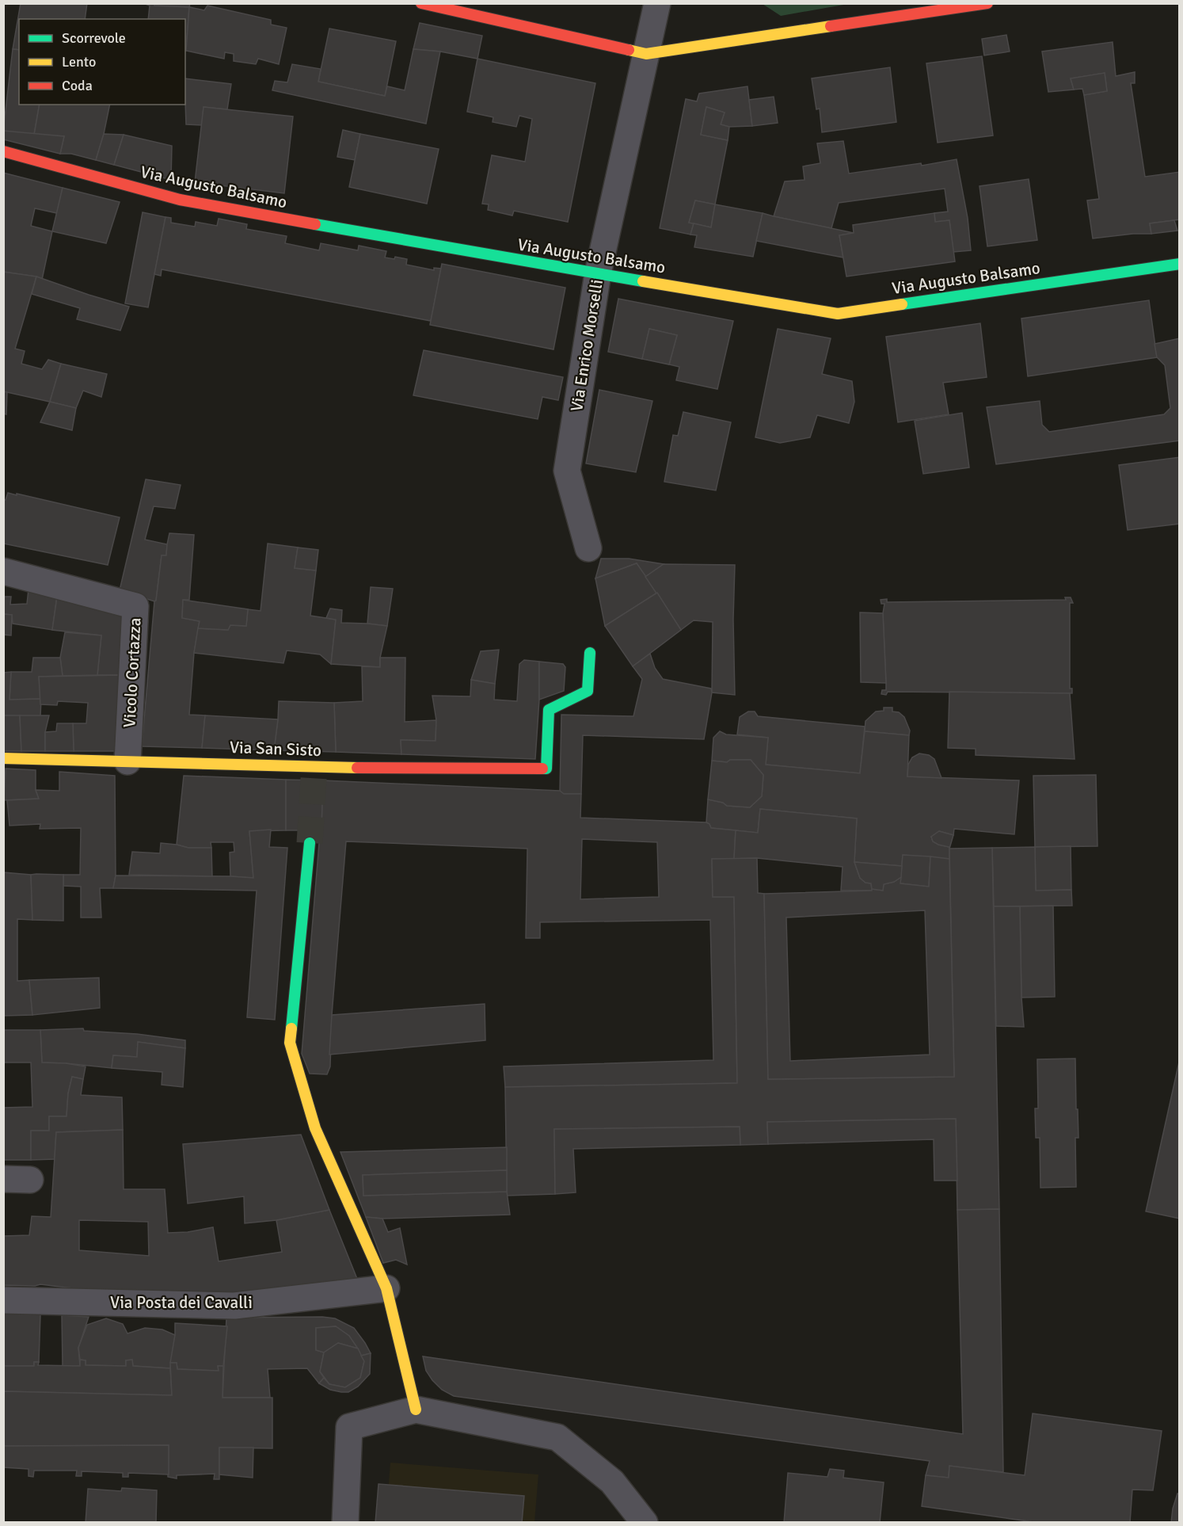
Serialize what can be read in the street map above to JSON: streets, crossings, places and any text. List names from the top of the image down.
{
  "streets": {
    "street": [
      "Via Augusto Balsamo",
      "Via Enrico Morselli",
      "Vicolo Cortazza",
      "Via San Sisto",
      "Via Posta dei Cavalli"
    ]
  },
  "crossings": [
    ["Via Augusto Balsamo", "Via Enrico Morselli"],
    ["Vicolo Cortazza", "Via San Sisto"]
  ],
  "legend": ["Scorrevole", "Lento", "Coda"]
}
